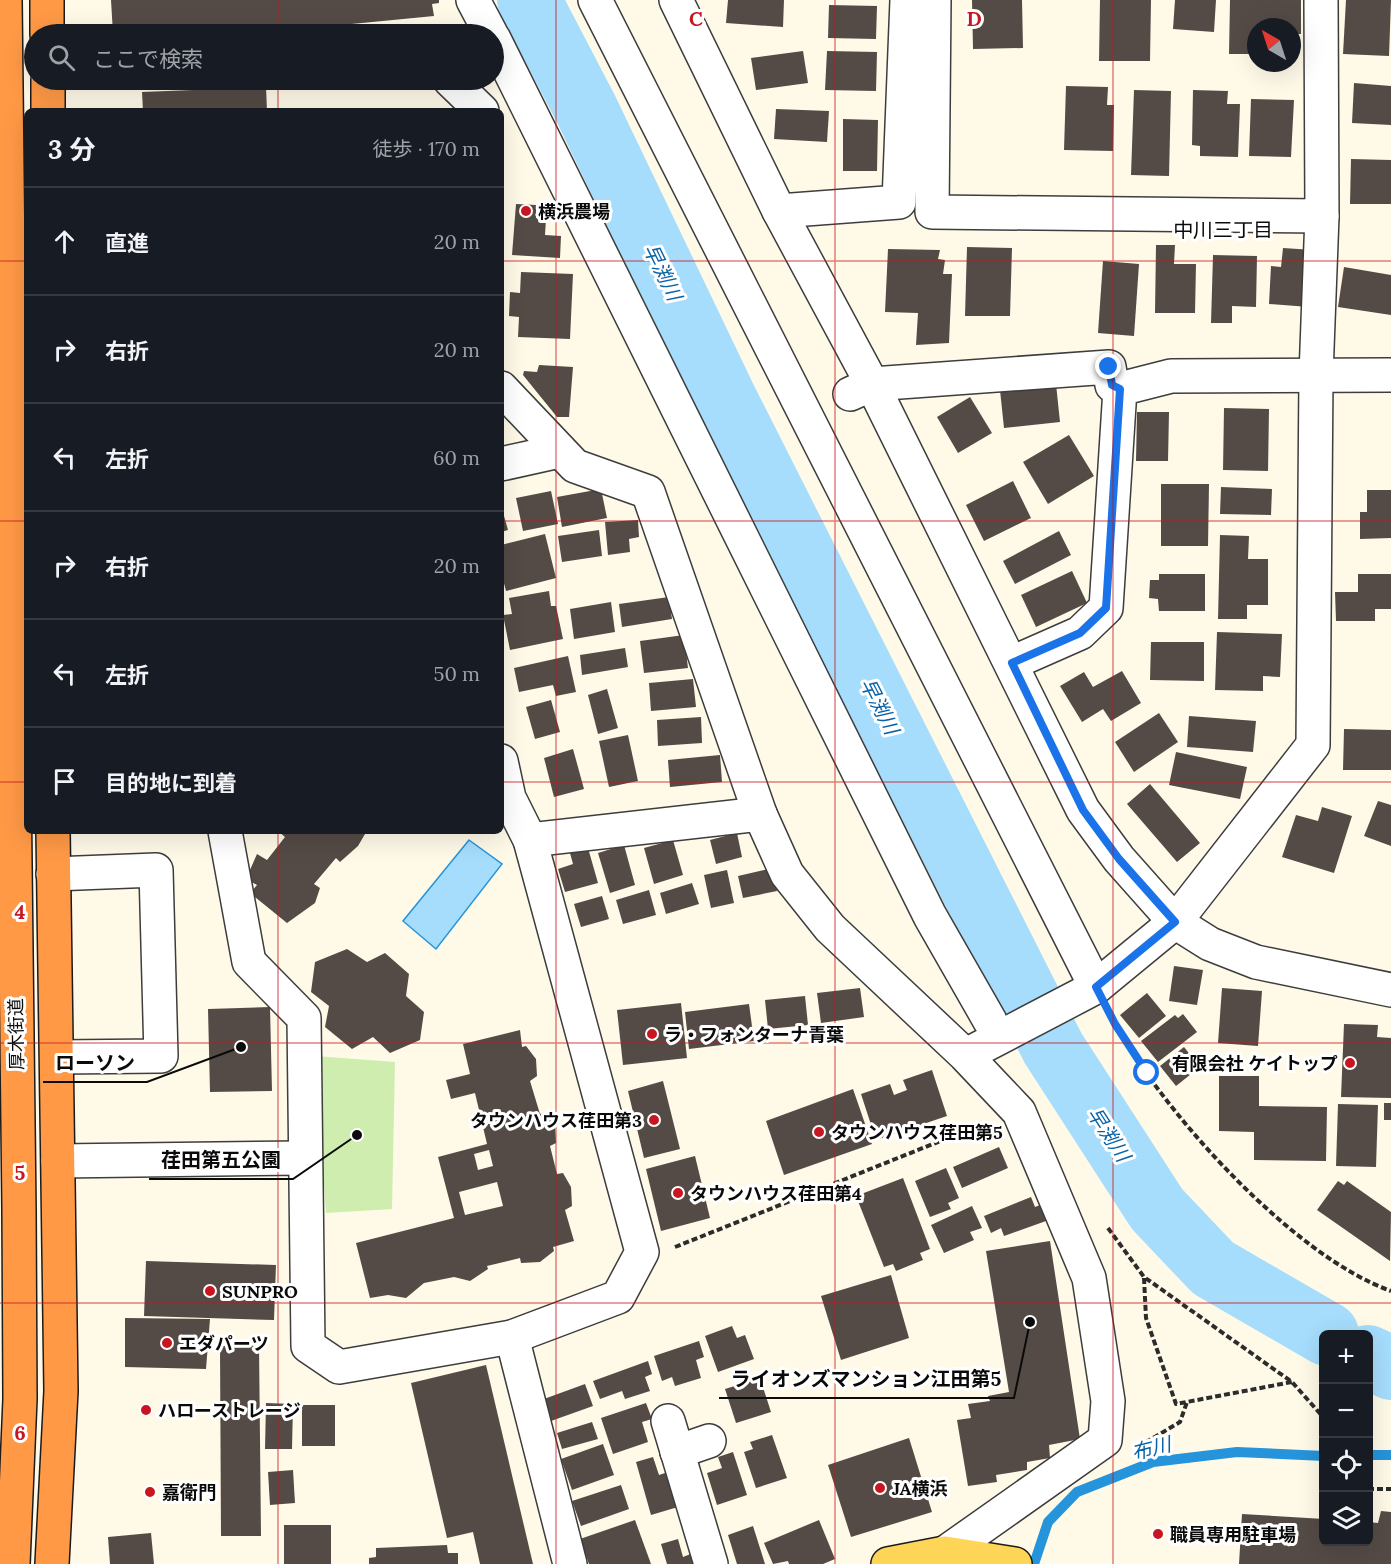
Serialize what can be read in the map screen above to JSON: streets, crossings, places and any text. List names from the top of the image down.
{
  "streets": {
    "highway": ["厚木街道"]
  },
  "districts": ["中川三丁目"],
  "water": ["早渕川", "布川"],
  "places": [
    "横浜農場",
    "ラ・フォンターナ青葉",
    "ローソン",
    "有限会社 ケイトップ",
    "タウンハウス荏田第3",
    "タウンハウス荏田第5",
    "荏田第五公園",
    "タウンハウス荏田第4",
    "SUNPRO",
    "ライオンズマンション江田第5",
    "エダパーツ",
    "ハローストレージ",
    "JA横浜",
    "嘉衛門",
    "職員専用駐車場"
  ],
  "north": "top left",
  "page": {
    "search": "ここで検索",
    "heading": ["3 分", "徒歩 · 170 m"],
    "list": [
      ["直進", "20 m"],
      ["右折", "20 m"],
      ["左折", "60 m"],
      ["右折", "20 m"],
      ["左折", "50 m"],
      "目的地に到着"
    ],
    "map_buttons": ["+", "−"]
  },
  "grid": {
    "columns": ["C", "D"],
    "rows": ["4", "5", "6"]
  }
}
